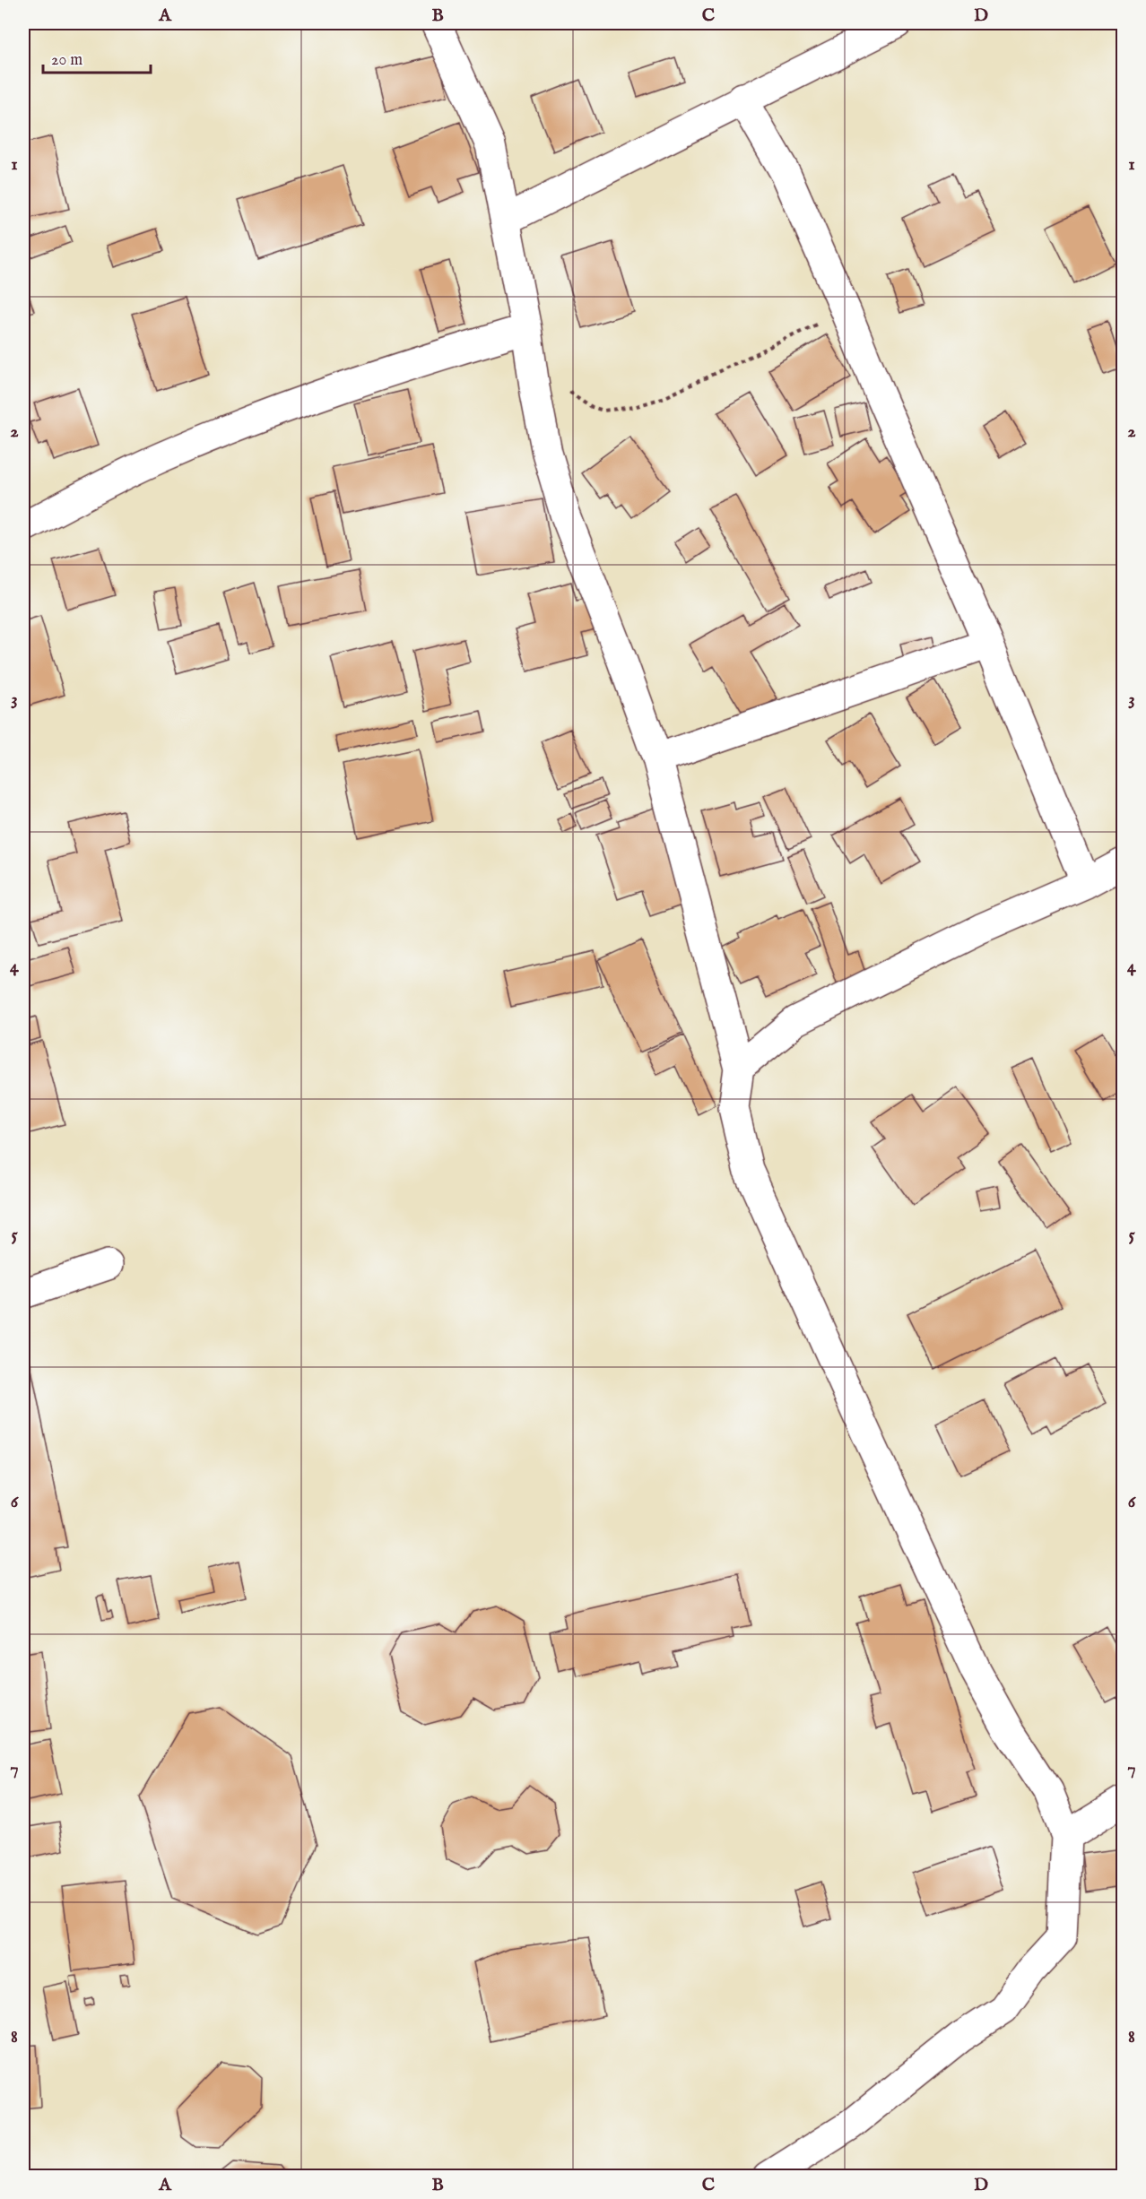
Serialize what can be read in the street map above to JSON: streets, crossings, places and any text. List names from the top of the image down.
{
  "scale_bar": "20 m",
  "grid": {
    "columns": [
      "A",
      "B",
      "C",
      "D"
    ],
    "rows": [
      "1",
      "2",
      "3",
      "4",
      "5",
      "6",
      "7",
      "8"
    ]
  }
}
